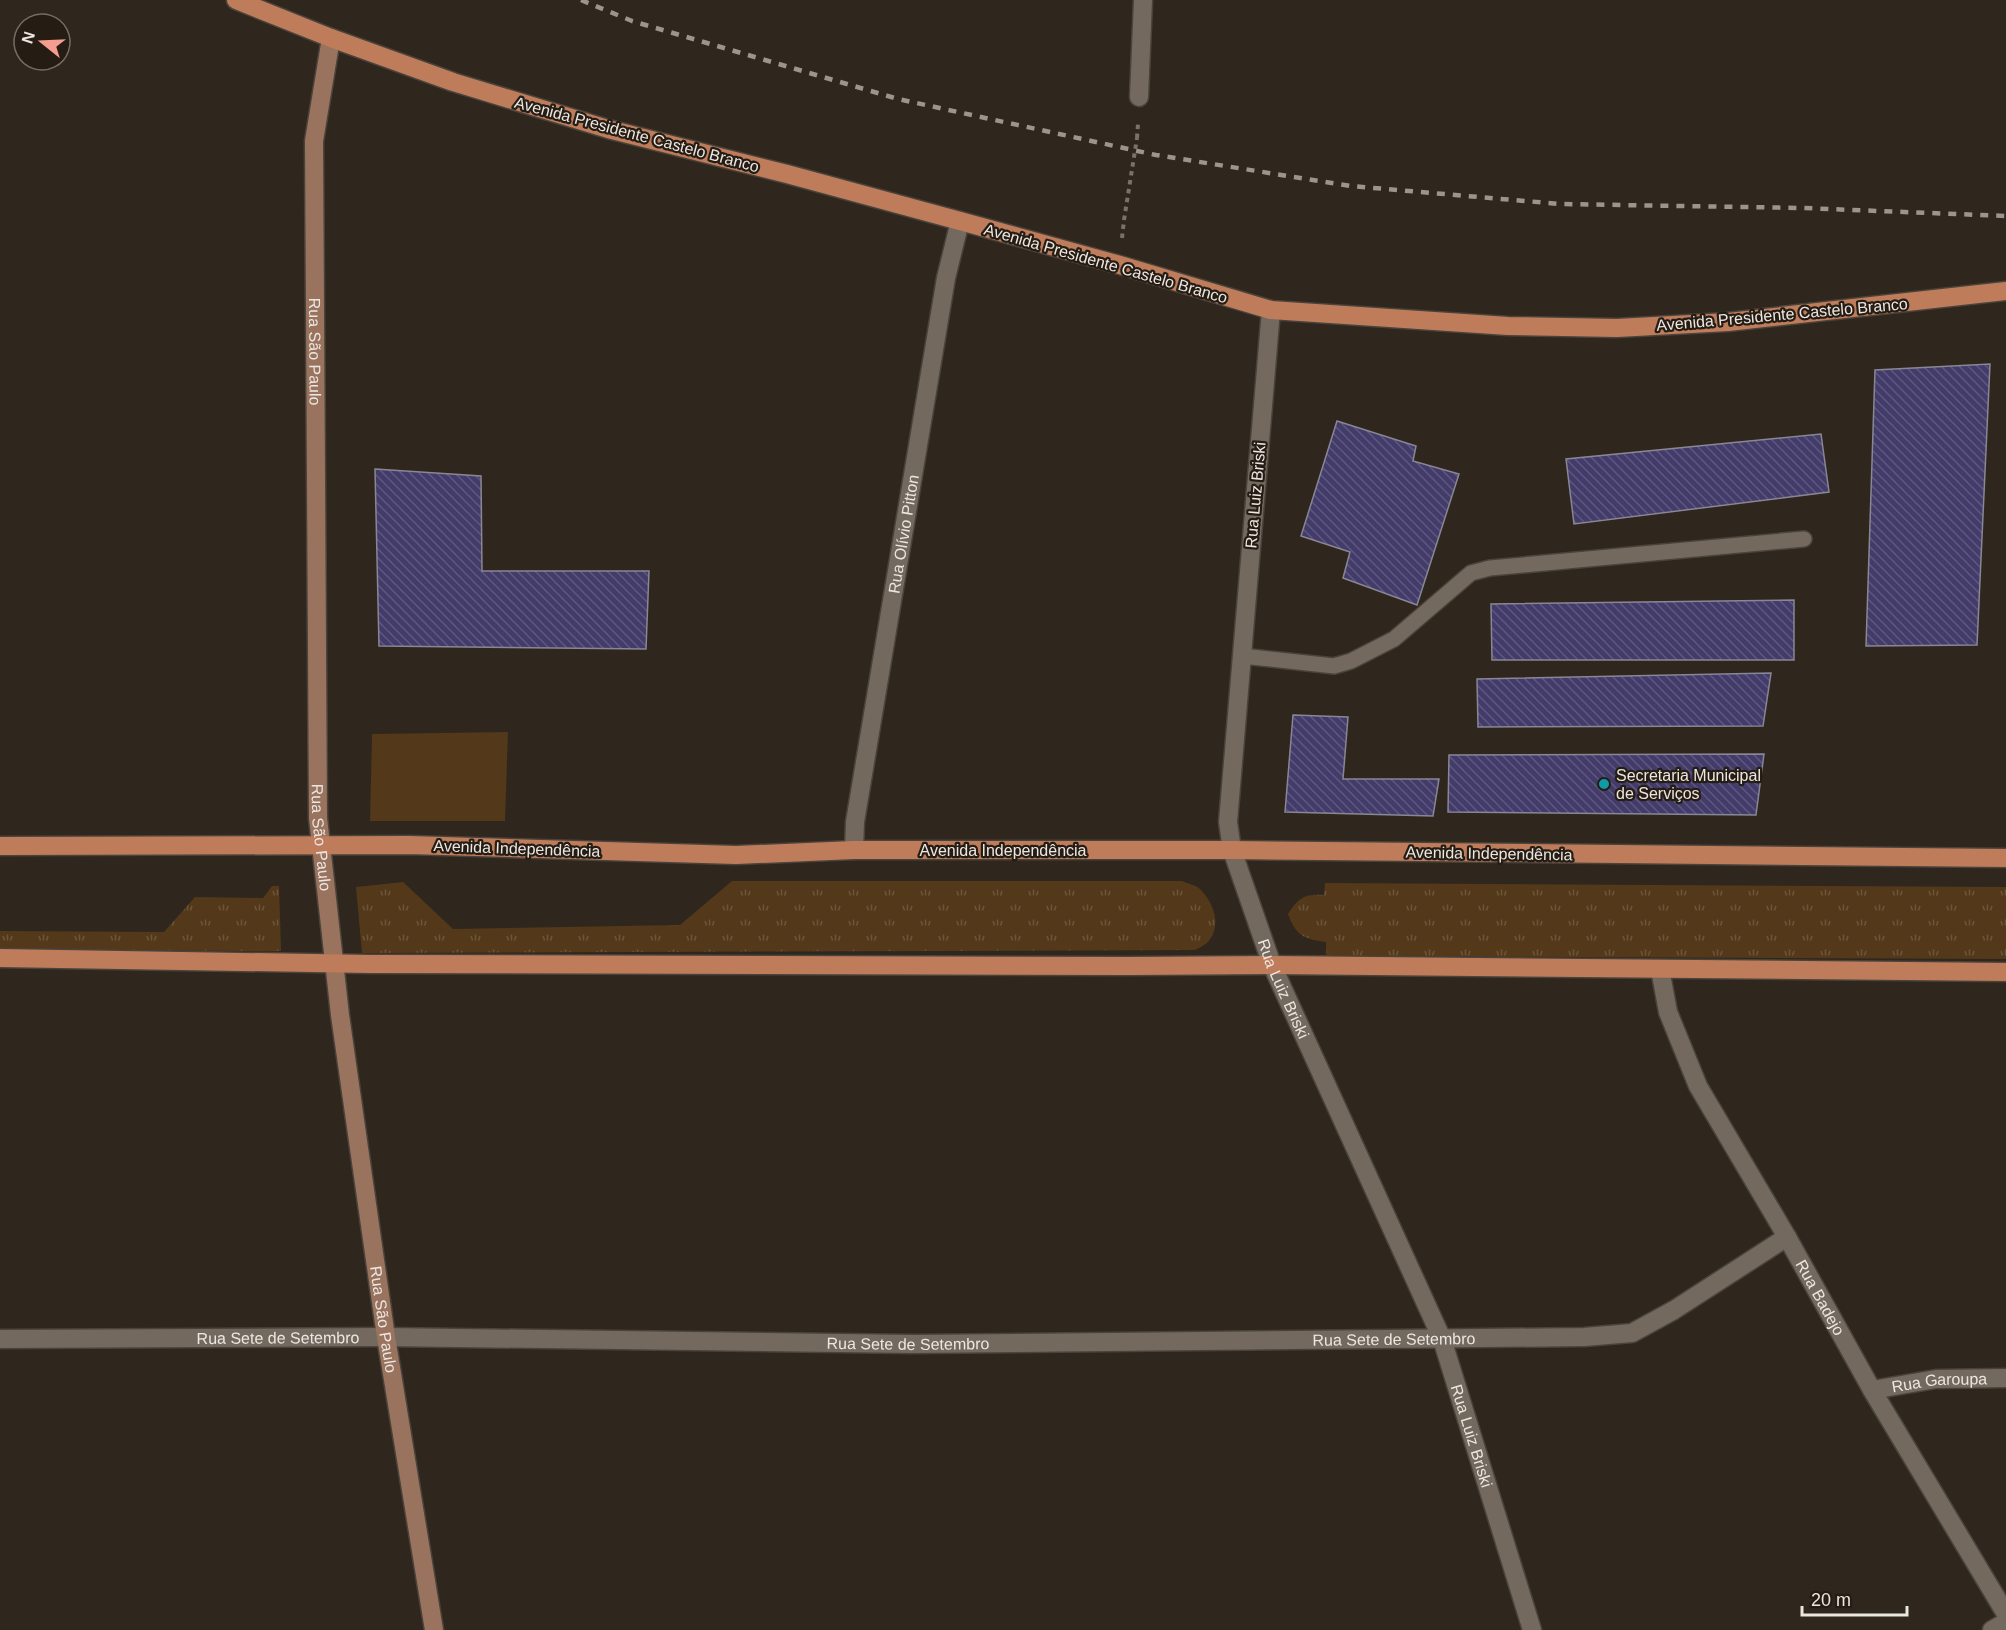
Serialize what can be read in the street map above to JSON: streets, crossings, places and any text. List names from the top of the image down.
{
  "streets": {
    "main road": ["Avenida Presidente Castelo Branco", "Avenida Independência"],
    "street": [
      "Rua São Paulo",
      "Rua Luiz Briski",
      "Rua Olívio Pitton",
      "Rua Badejo",
      "Rua Sete de Setembro",
      "Rua Garoupa"
    ]
  },
  "crossings": [
    ["Avenida Presidente Castelo Branco", "Rua São Paulo"],
    ["Avenida Presidente Castelo Branco", "Rua Luiz Briski"],
    ["Avenida Presidente Castelo Branco", "Rua Olívio Pitton"],
    ["Rua São Paulo", "Avenida Independência"],
    ["Rua São Paulo", "Rua Sete de Setembro"],
    ["Rua Luiz Briski", "Avenida Independência"],
    ["Rua Luiz Briski", "Rua Sete de Setembro"],
    ["Rua Olívio Pitton", "Avenida Independência"],
    ["Rua Badejo", "Rua Sete de Setembro"],
    ["Rua Badejo", "Rua Garoupa"]
  ],
  "places": ["Secretaria Municipal de Serviços"],
  "scale_bar": "20 m",
  "north": "left"
}
